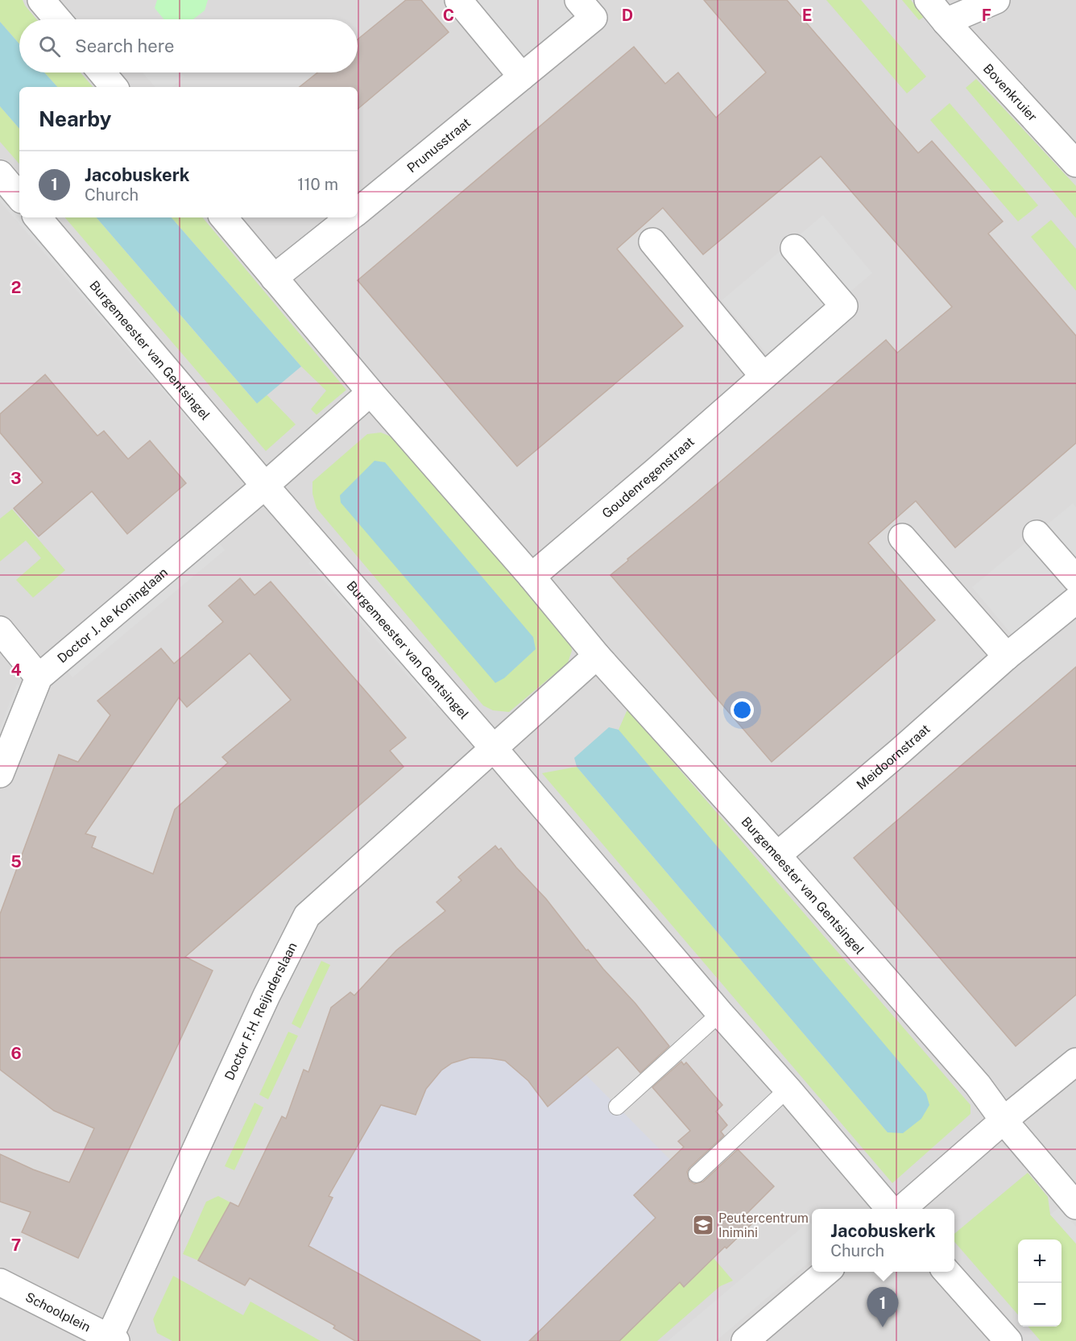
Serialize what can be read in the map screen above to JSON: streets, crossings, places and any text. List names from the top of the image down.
{
  "streets": {
    "street": [
      "Bovenkruier",
      "Prunusstraat",
      "Burgemeester van Gentsingel",
      "Goudenregenstraat",
      "Doctor J. de Koninglaan",
      "Meidoornstraat",
      "Doctor F.H. Reijnderslaan",
      "Schoolplein"
    ]
  },
  "crossings": [
    ["Prunusstraat", "Burgemeester van Gentsingel"],
    ["Burgemeester van Gentsingel", "Goudenregenstraat"],
    ["Burgemeester van Gentsingel", "Doctor J. de Koninglaan"],
    ["Burgemeester van Gentsingel", "Meidoornstraat"],
    ["Burgemeester van Gentsingel", "Doctor F.H. Reijnderslaan"],
    ["Doctor F.H. Reijnderslaan", "Schoolplein"]
  ],
  "places": {
    "school or university": ["Peutercentrum Inimini"]
  },
  "page": {
    "search": "Search here",
    "heading": "Nearby",
    "list": [
      {
        "mark": "1",
        "name": "Jacobuskerk",
        "note": "Church",
        "value": "110 m"
      }
    ],
    "popup": ["Jacobuskerk", "Church"],
    "map_buttons": ["+", "−"],
    "pins": "1"
  },
  "grid": {
    "columns": [
      "C",
      "D",
      "E",
      "F"
    ],
    "rows": [
      "2",
      "3",
      "4",
      "5",
      "6",
      "7"
    ]
  }
}
